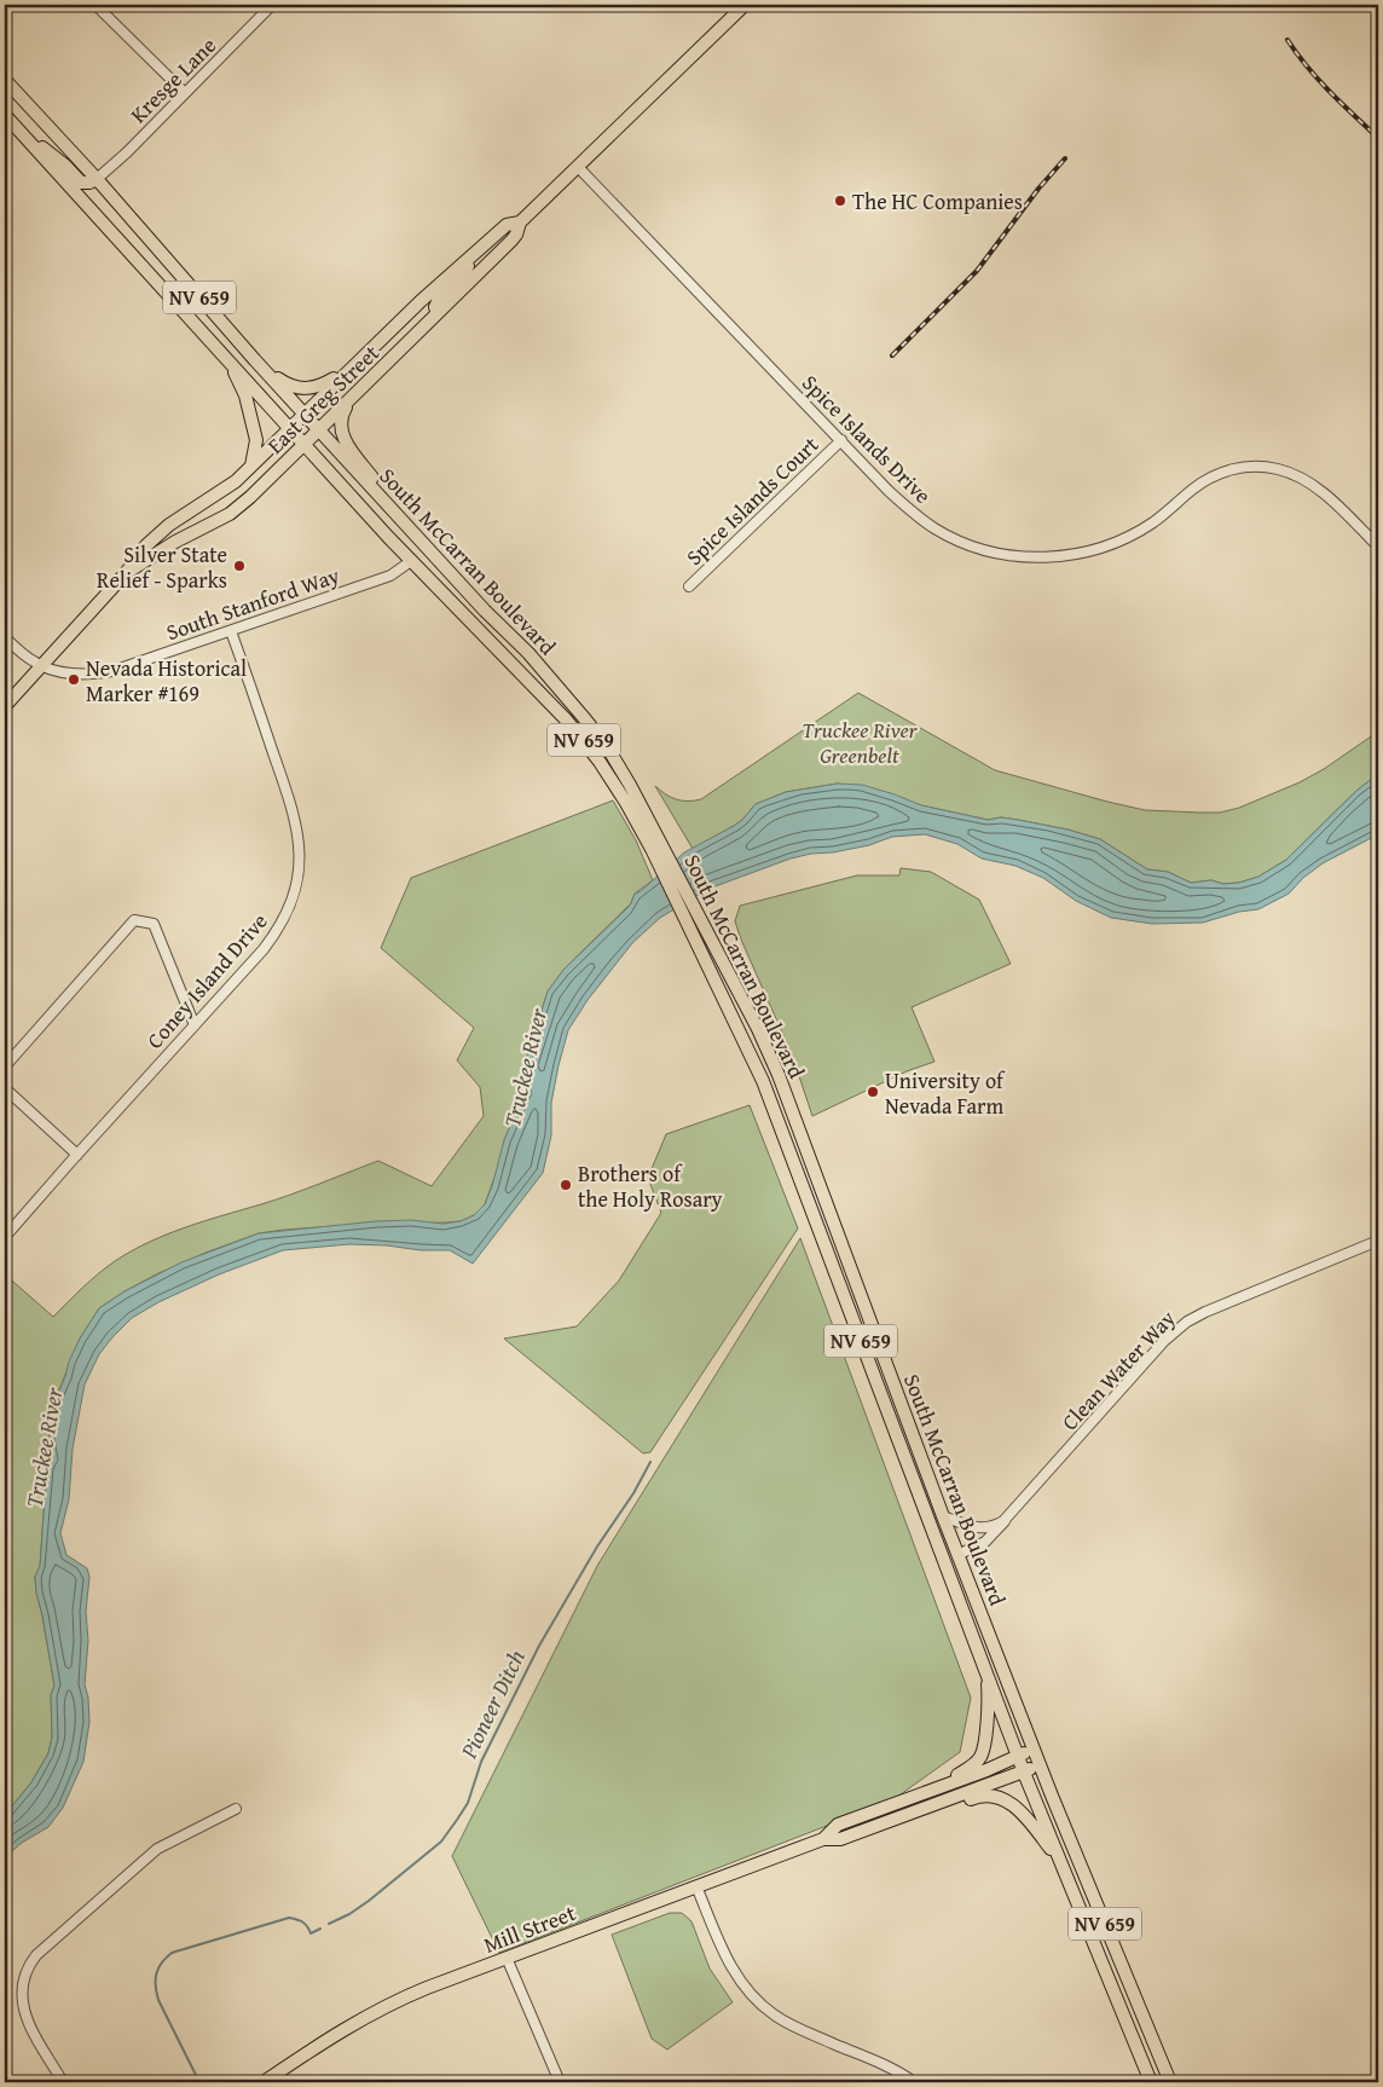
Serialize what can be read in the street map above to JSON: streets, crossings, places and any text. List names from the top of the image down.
{
  "streets": {
    "main road": [
      "NV 659",
      "East Greg Street",
      "South McCarran Boulevard",
      "Mill Street"
    ],
    "street": [
      "Kresge Lane",
      "Spice Islands Drive",
      "Spice Islands Court",
      "South Stanford Way",
      "Coney Island Drive",
      "Clean Water Way"
    ]
  },
  "crossings": [
    ["Kresge Lane", "South McCarran Boulevard"],
    ["East Greg Street", "Spice Islands Drive"],
    ["East Greg Street", "South McCarran Boulevard"],
    ["East Greg Street", "South Stanford Way"],
    ["Spice Islands Drive", "Spice Islands Court"],
    ["South McCarran Boulevard", "South Stanford Way"],
    ["South McCarran Boulevard", "Clean Water Way"],
    ["South McCarran Boulevard", "Mill Street"],
    ["South Stanford Way", "Coney Island Drive"]
  ],
  "water": ["Truckee River", "Pioneer Ditch"],
  "parks": ["Truckee River Greenbelt"],
  "places": [
    "The HC Companies",
    "Silver State Relief - Sparks",
    "Nevada Historical Marker #169",
    "University of Nevada Farm",
    "Brothers of the Holy Rosary"
  ]
}
